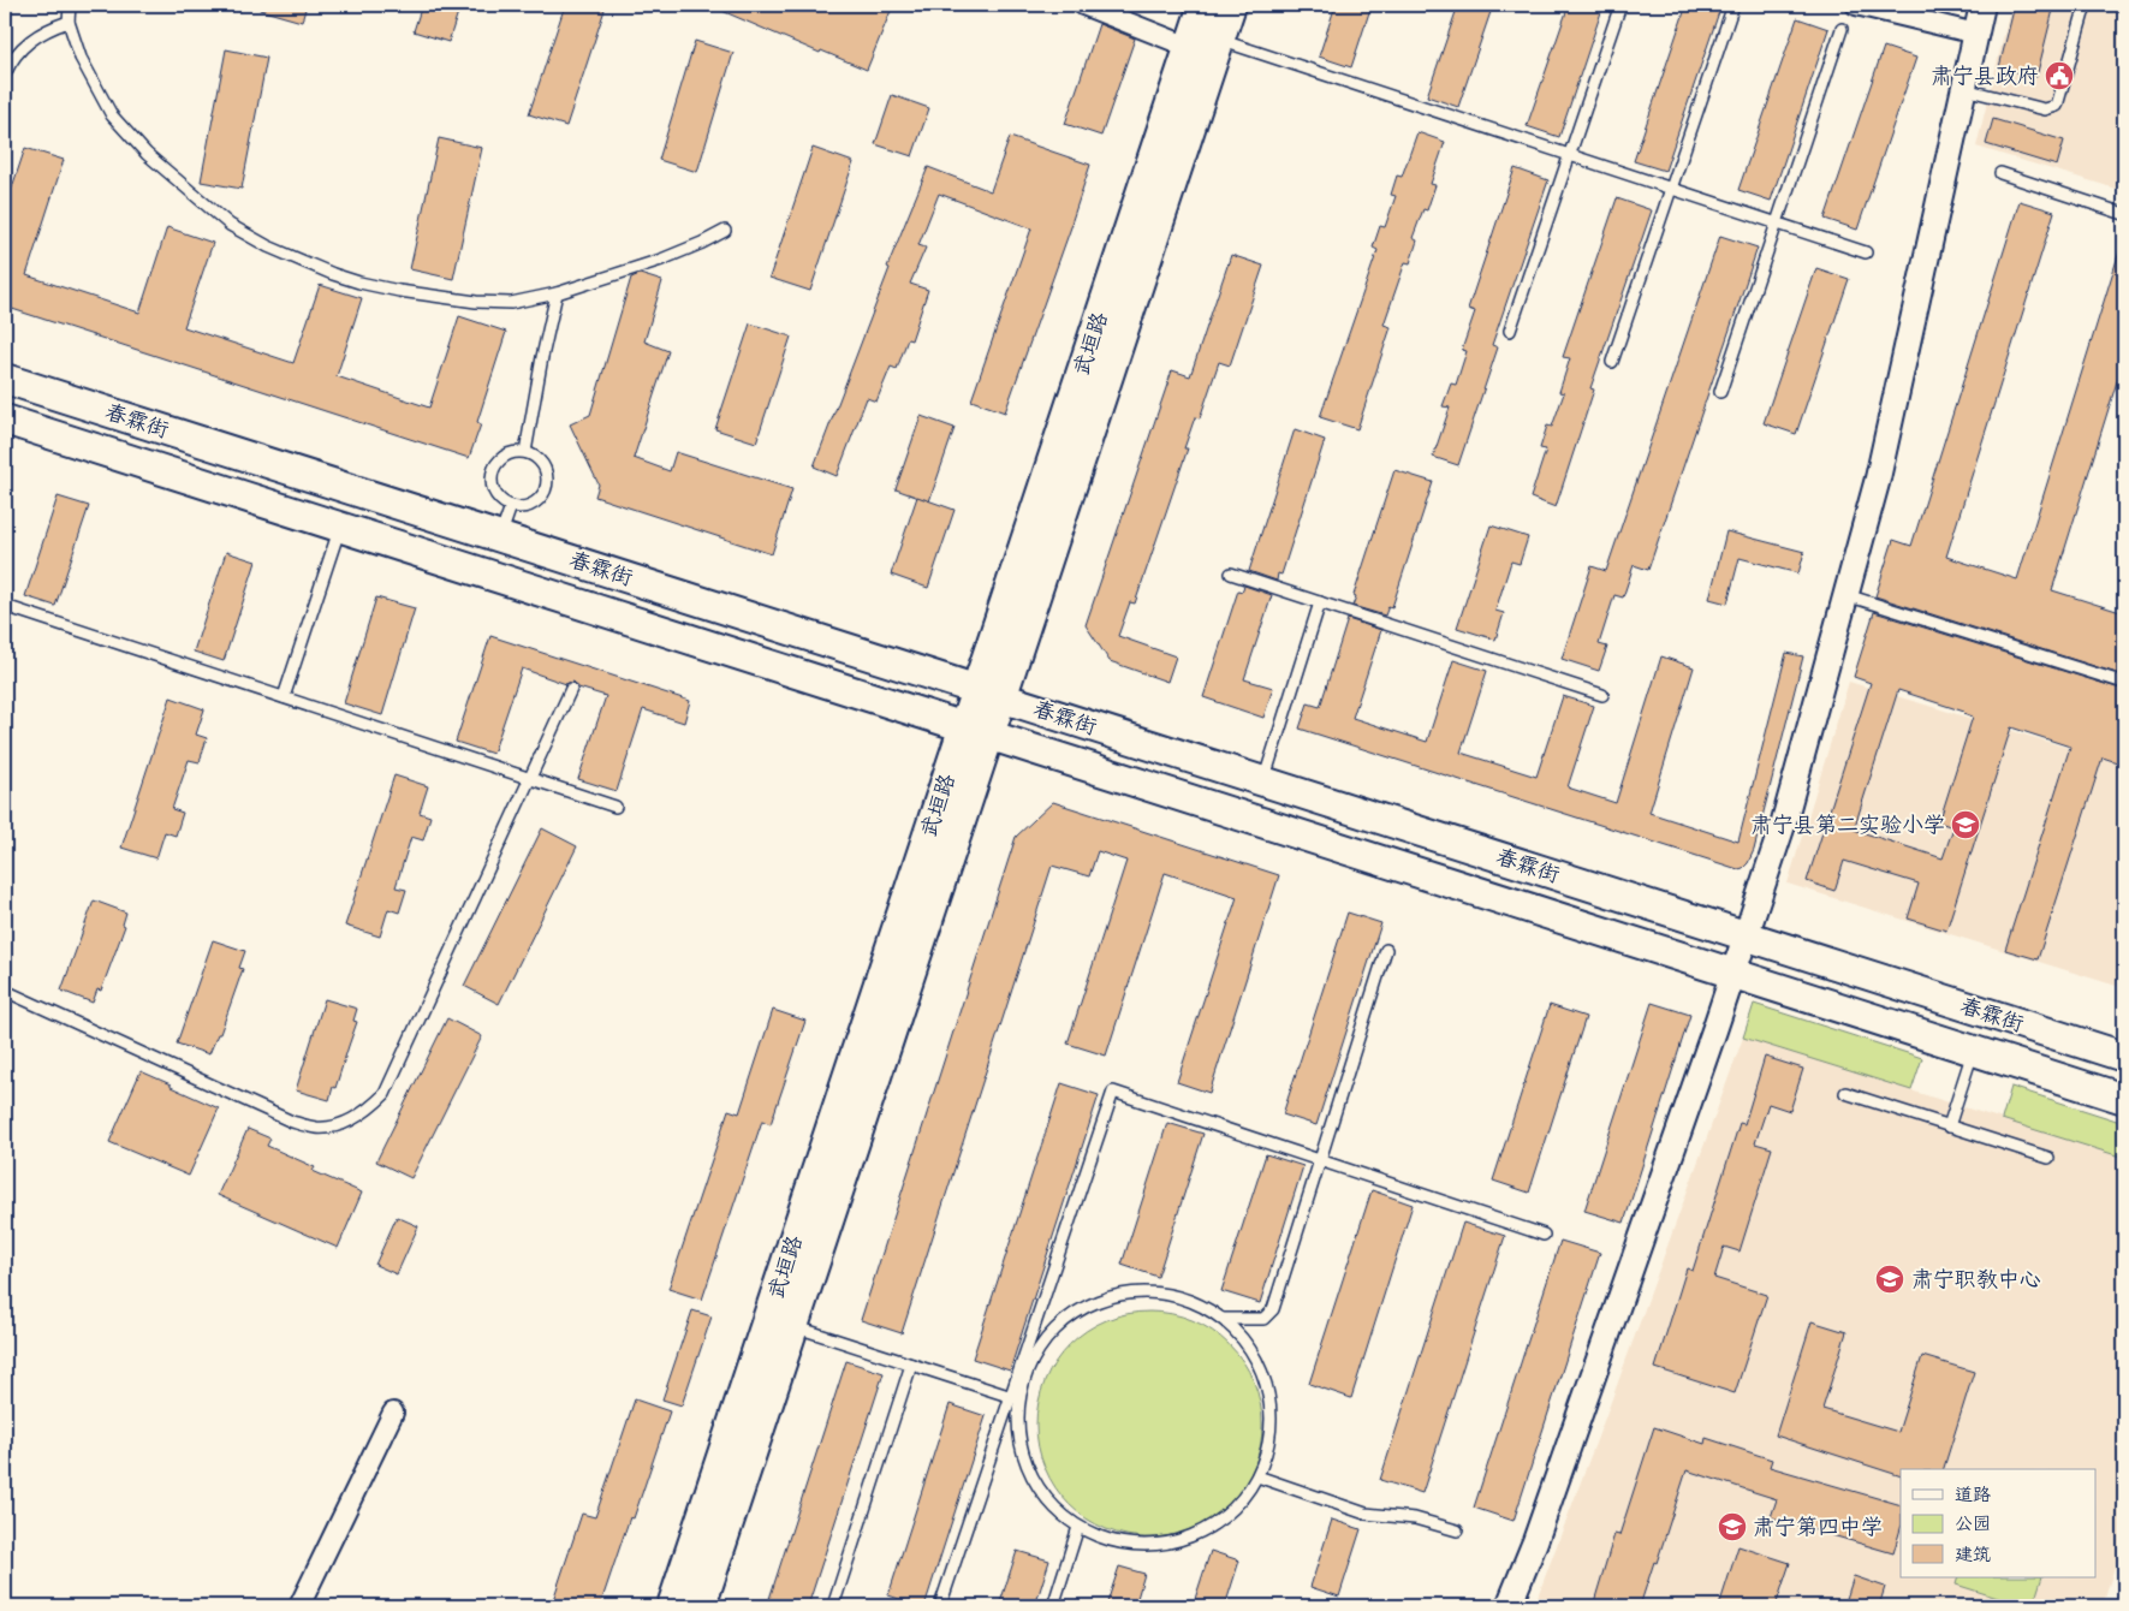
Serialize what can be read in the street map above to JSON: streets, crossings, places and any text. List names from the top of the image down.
{
  "streets": {
    "main road": ["武垣路", "春霖街"]
  },
  "crossings": [
    ["武垣路", "春霖街"]
  ],
  "places": {
    "public building": ["肃宁县政府"],
    "school or university": ["肃宁县第二实验小学", "肃宁职教中心", "肃宁第四中学"]
  },
  "legend": ["道路", "公园", "建筑"]
}
